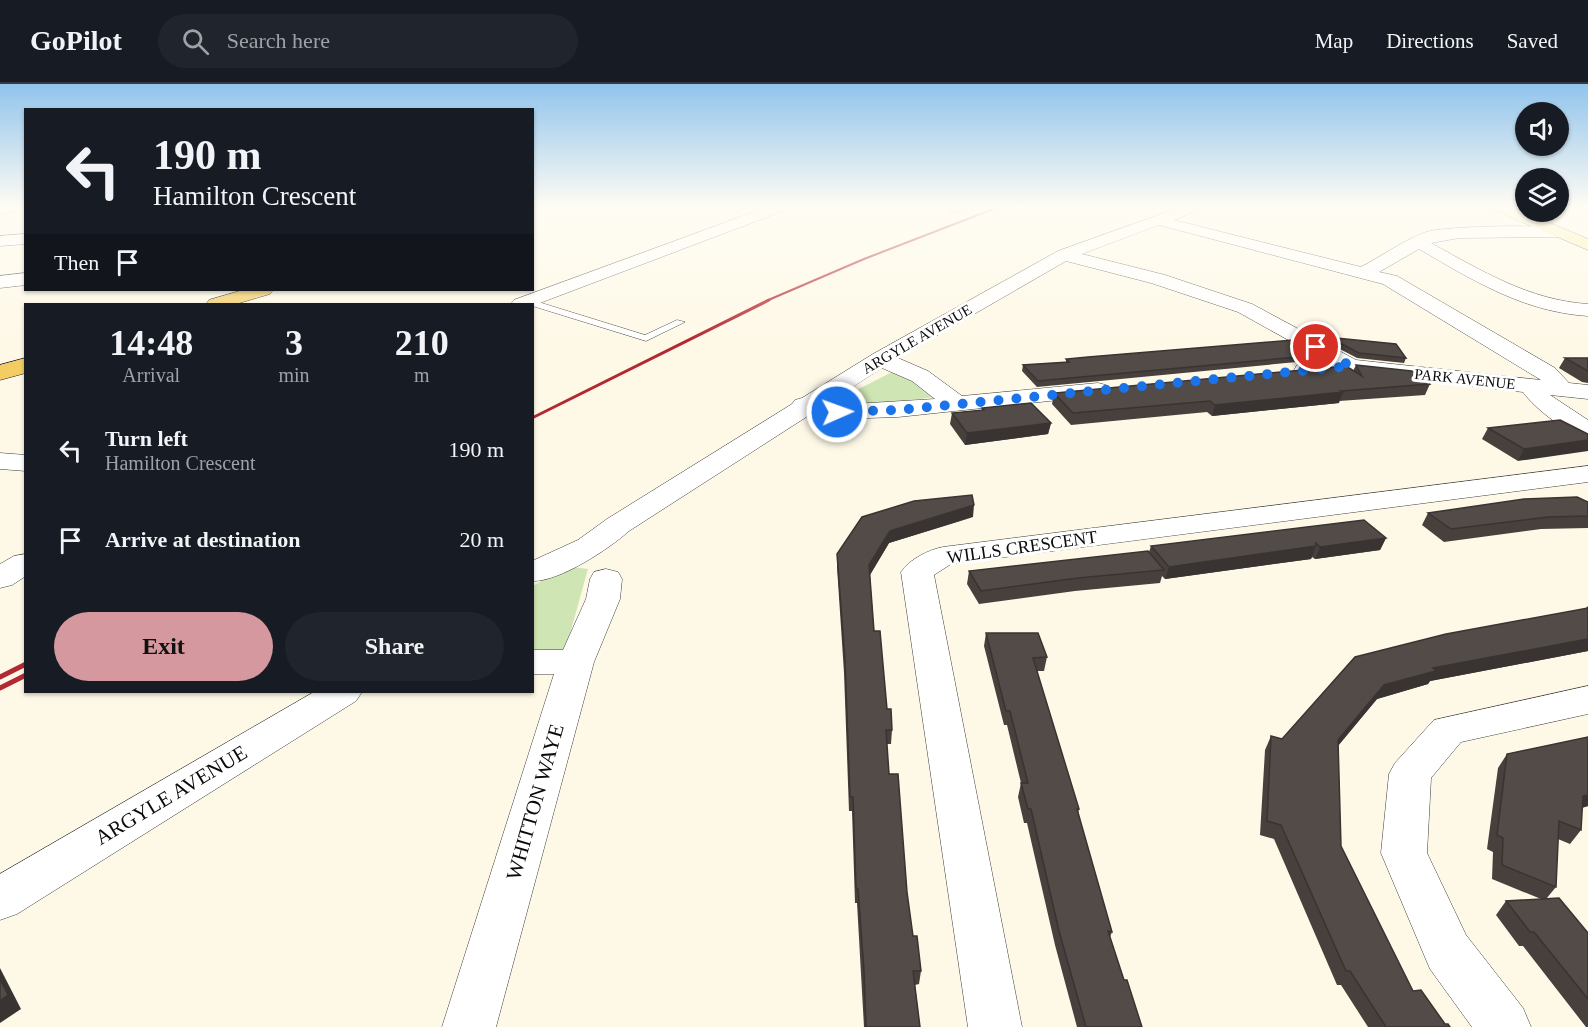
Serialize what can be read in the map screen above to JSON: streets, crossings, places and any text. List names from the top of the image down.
{
  "streets": {
    "street": [
      "ARGYLE AVENUE",
      "PARK AVENUE",
      "WILLS CRESCENT",
      "WHITTON WAYE"
    ]
  },
  "crossings": [
    ["ARGYLE AVENUE", "WHITTON WAYE"]
  ],
  "page": {
    "header": "GoPilot",
    "search": "Search here",
    "nav": ["Map", "Directions", "Saved"],
    "turn": ["190 m", "Hamilton Crescent"],
    "then": "Then",
    "eta": [
      "14:48",
      "Arrival",
      "3",
      "min",
      "210",
      "m"
    ],
    "list": [
      {
        "name": "Turn left",
        "note": "Hamilton Crescent",
        "value": "190 m"
      },
      {
        "name": "Arrive at destination",
        "value": "20 m"
      }
    ],
    "buttons": ["Exit", "Share"]
  }
}
